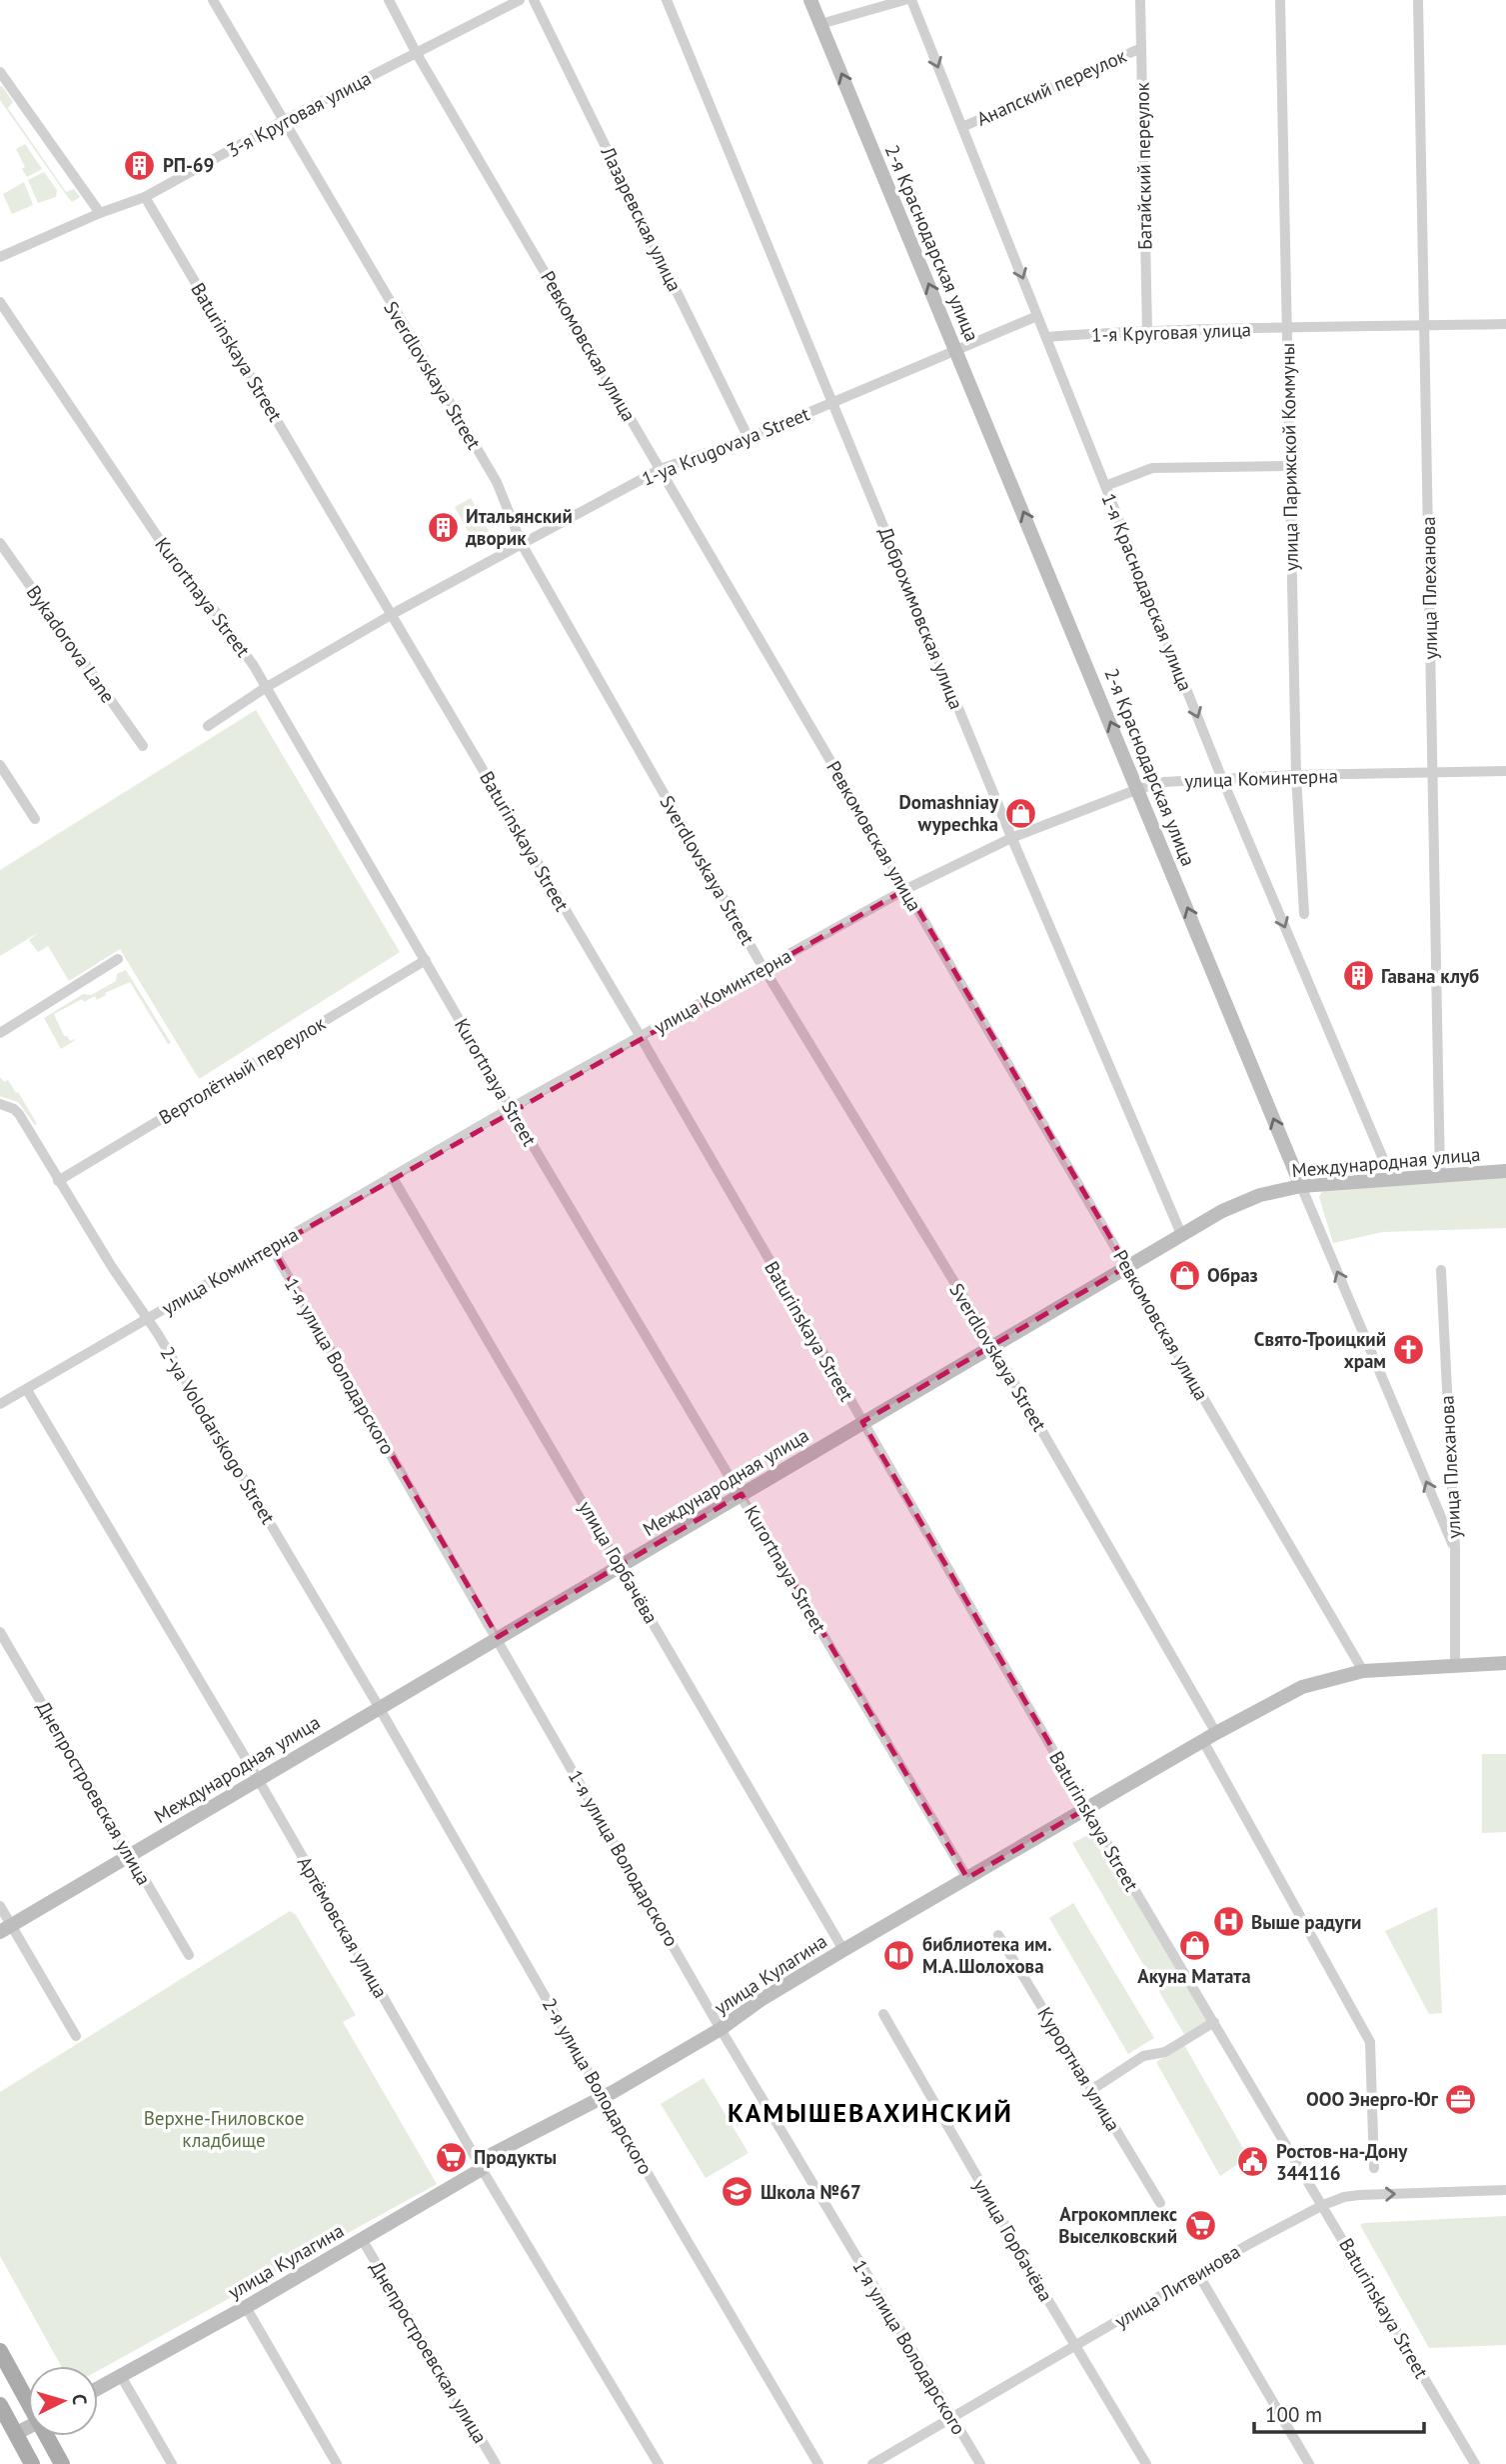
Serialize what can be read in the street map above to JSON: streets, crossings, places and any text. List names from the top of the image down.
{
  "streets": {
    "street": [
      "Анапский переулок",
      "3-я Круговая улица",
      "Батайский переулок",
      "Лазаревская улица",
      "2-я Краснодарская улица",
      "1-я Круговая улица",
      "Ревкомовская улица",
      "Baturinskaya Street",
      "Sverdlovskaya Street",
      "1-ya Krugovaya Street",
      "улица Парижской Коммуны",
      "улица Плеханова",
      "1-я Краснодарская улица",
      "Kurortnaya Street",
      "Доброхимовская улица",
      "Bykadorova Lane",
      "улица Коминтерна",
      "Вертолётный переулок",
      "Международная улица",
      "1-я улица Володарского",
      "2-ya Volodarskogo Street",
      "улица Горбачёва",
      "Днепростроевская улица",
      "Артёмовская улица",
      "улица Кулагина",
      "Курортная улица",
      "2-я улица Володарского",
      "улица Литвинова"
    ]
  },
  "crossings": [
    ["Анапский переулок", "Батайский переулок"],
    ["Анапский переулок", "1-я Краснодарская улица"],
    ["3-я Круговая улица", "Ревкомовская улица"],
    ["3-я Круговая улица", "Baturinskaya Street"],
    ["3-я Круговая улица", "Sverdlovskaya Street"],
    ["Батайский переулок", "1-я Круговая улица"],
    ["Лазаревская улица", "1-ya Krugovaya Street"],
    ["2-я Краснодарская улица", "1-ya Krugovaya Street"],
    ["2-я Краснодарская улица", "улица Плеханова"],
    ["2-я Краснодарская улица", "улица Коминтерна"],
    ["2-я Краснодарская улица", "Международная улица"],
    ["1-я Круговая улица", "улица Парижской Коммуны"],
    ["1-я Круговая улица", "улица Плеханова"],
    ["1-я Круговая улица", "1-я Краснодарская улица"],
    ["Ревкомовская улица", "1-ya Krugovaya Street"],
    ["Ревкомовская улица", "улица Коминтерна"],
    ["Ревкомовская улица", "Международная улица"],
    ["Ревкомовская улица", "улица Кулагина"],
    ["Baturinskaya Street", "1-ya Krugovaya Street"],
    ["Baturinskaya Street", "улица Коминтерна"],
    ["Baturinskaya Street", "Международная улица"],
    ["Baturinskaya Street", "улица Кулагина"],
    ["Baturinskaya Street", "улица Литвинова"],
    ["Sverdlovskaya Street", "1-ya Krugovaya Street"],
    ["Sverdlovskaya Street", "улица Коминтерна"],
    ["Sverdlovskaya Street", "Международная улица"],
    ["Sverdlovskaya Street", "улица Кулагина"],
    ["1-ya Krugovaya Street", "1-я Краснодарская улица"],
    ["1-ya Krugovaya Street", "Kurortnaya Street"],
    ["1-ya Krugovaya Street", "Доброхимовская улица"],
    ["улица Парижской Коммуны", "улица Коминтерна"],
    ["улица Плеханова", "улица Коминтерна"],
    ["улица Плеханова", "Международная улица"],
    ["улица Плеханова", "улица Кулагина"],
    ["1-я Краснодарская улица", "улица Коминтерна"],
    ["1-я Краснодарская улица", "Международная улица"],
    ["Kurortnaya Street", "улица Коминтерна"],
    ["Kurortnaya Street", "Вертолётный переулок"],
    ["Kurortnaya Street", "Международная улица"],
    ["Kurortnaya Street", "улица Кулагина"],
    ["Доброхимовская улица", "улица Коминтерна"],
    ["Доброхимовская улица", "Международная улица"],
    ["улица Коминтерна", "1-я улица Володарского"],
    ["улица Коминтерна", "2-ya Volodarskogo Street"],
    ["улица Коминтерна", "улица Горбачёва"],
    ["улица Коминтерна", "Артёмовская улица"],
    ["Вертолётный переулок", "2-ya Volodarskogo Street"],
    ["Международная улица", "1-я улица Володарского"],
    ["Международная улица", "2-ya Volodarskogo Street"],
    ["Международная улица", "улица Горбачёва"],
    ["Международная улица", "Днепростроевская улица"],
    ["Международная улица", "Артёмовская улица"],
    ["Международная улица", "2-я улица Володарского"],
    ["1-я улица Володарского", "улица Кулагина"],
    ["1-я улица Володарского", "улица Литвинова"],
    ["2-ya Volodarskogo Street", "2-я улица Володарского"],
    ["улица Горбачёва", "улица Кулагина"],
    ["улица Горбачёва", "улица Литвинова"],
    ["Днепростроевская улица", "улица Кулагина"],
    ["Артёмовская улица", "улица Кулагина"],
    ["улица Кулагина", "2-я улица Володарского"]
  ],
  "one_way": ["2-я Краснодарская улица", "1-я Краснодарская улица"],
  "districts": ["КАМЫШЕВАХИНСКИЙ"],
  "parks": ["Верхне-Гниловское кладбище"],
  "places": {
    "building": ["РП-69", "Итальянский дворик", "Гавана клуб"],
    "shop": ["Domashniay wypechka", "Образ", "Акуна Матата"],
    "church": ["Свято-Троицкий храм"],
    "hospital": ["Выше радуги"],
    "library": ["библиотека им. М.А.Шолохова"],
    "office": ["ООО Энерго-Юг"],
    "supermarket": ["Продукты", "Агрокомплекс Выселковский"],
    "public building": ["Ростов-на-Дону 344116"],
    "school or university": ["Школа №67"]
  },
  "scale_bar": "100 m",
  "north": "right"
}
